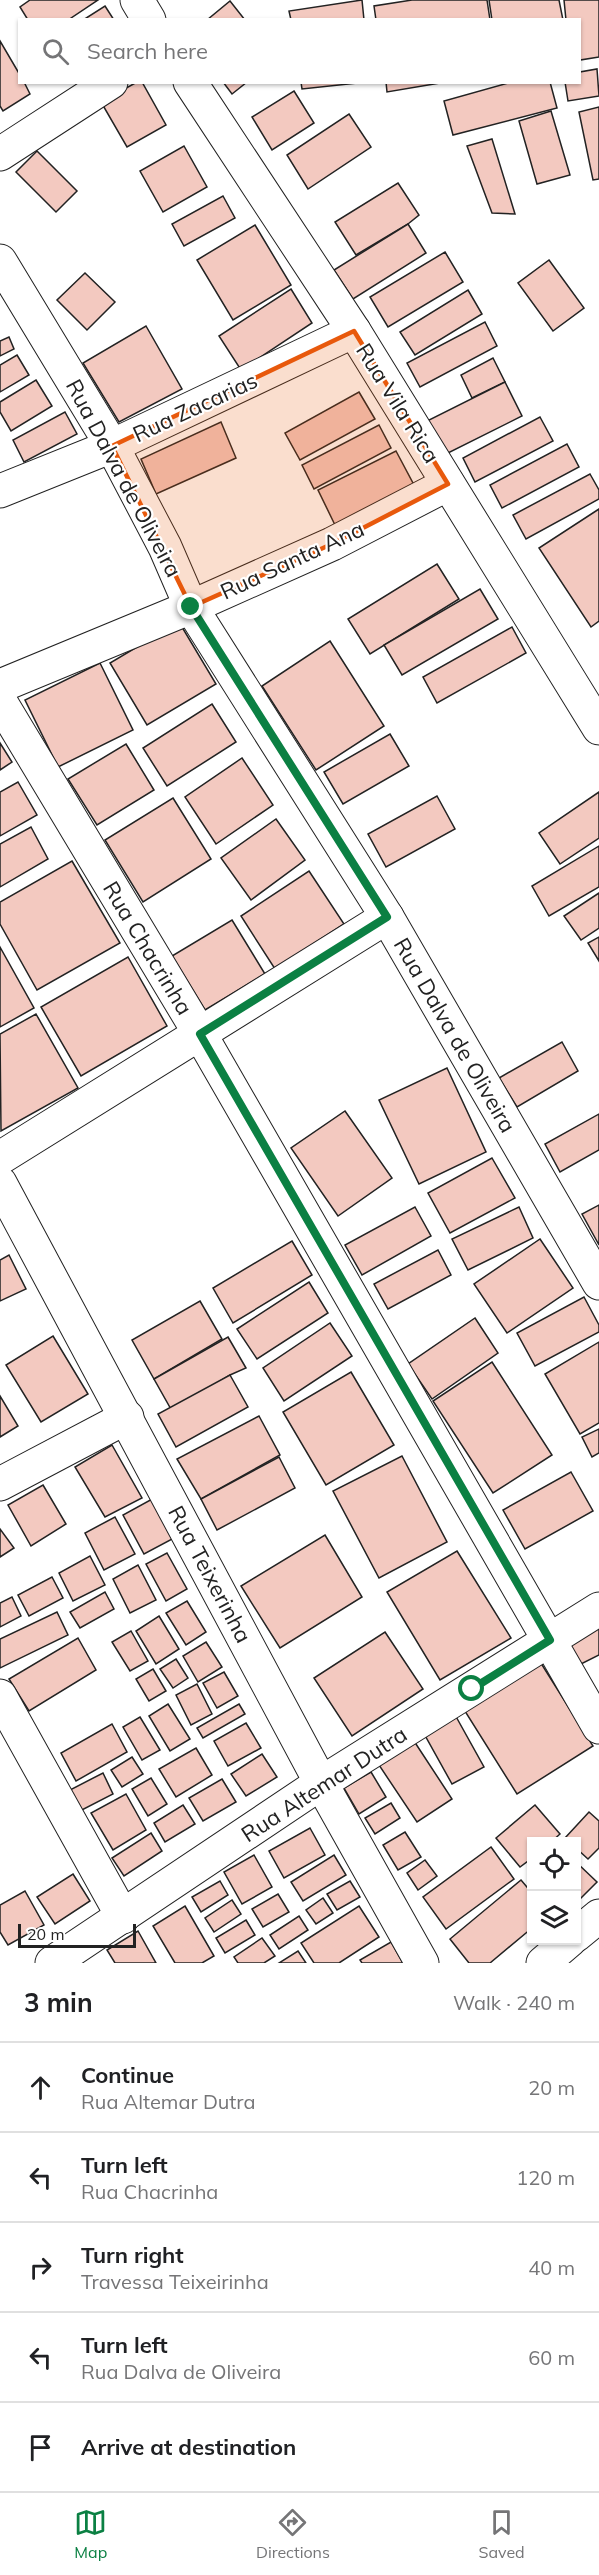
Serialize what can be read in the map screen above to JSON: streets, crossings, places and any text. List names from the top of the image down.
{
  "streets": {
    "street": [
      "Rua Vila Rica",
      "Rua Zacarias",
      "Rua Dalva de Oliveira",
      "Rua Santa Ana",
      "Rua Chacrinha",
      "Rua Teixerinha",
      "Rua Altemar Dutra"
    ]
  },
  "crossings": [
    ["Rua Vila Rica", "Rua Zacarias"],
    ["Rua Vila Rica", "Rua Santa Ana"],
    ["Rua Zacarias", "Rua Dalva de Oliveira"],
    ["Rua Dalva de Oliveira", "Rua Santa Ana"],
    ["Rua Chacrinha", "Rua Altemar Dutra"],
    ["Rua Teixerinha", "Rua Altemar Dutra"]
  ],
  "scale_bar": "20 m",
  "page": {
    "search": "Search here",
    "scale": "20 m",
    "heading": ["3 min", "Walk · 240 m"],
    "list": [
      ["Continue", "Rua Altemar Dutra", "20 m"],
      ["Turn left", "Rua Chacrinha", "120 m"],
      ["Turn right", "Travessa Teixeirinha", "40 m"],
      ["Turn left", "Rua Dalva de Oliveira", "60 m"],
      "Arrive at destination"
    ],
    "nav": ["Map", "Directions", "Saved"]
  }
}
